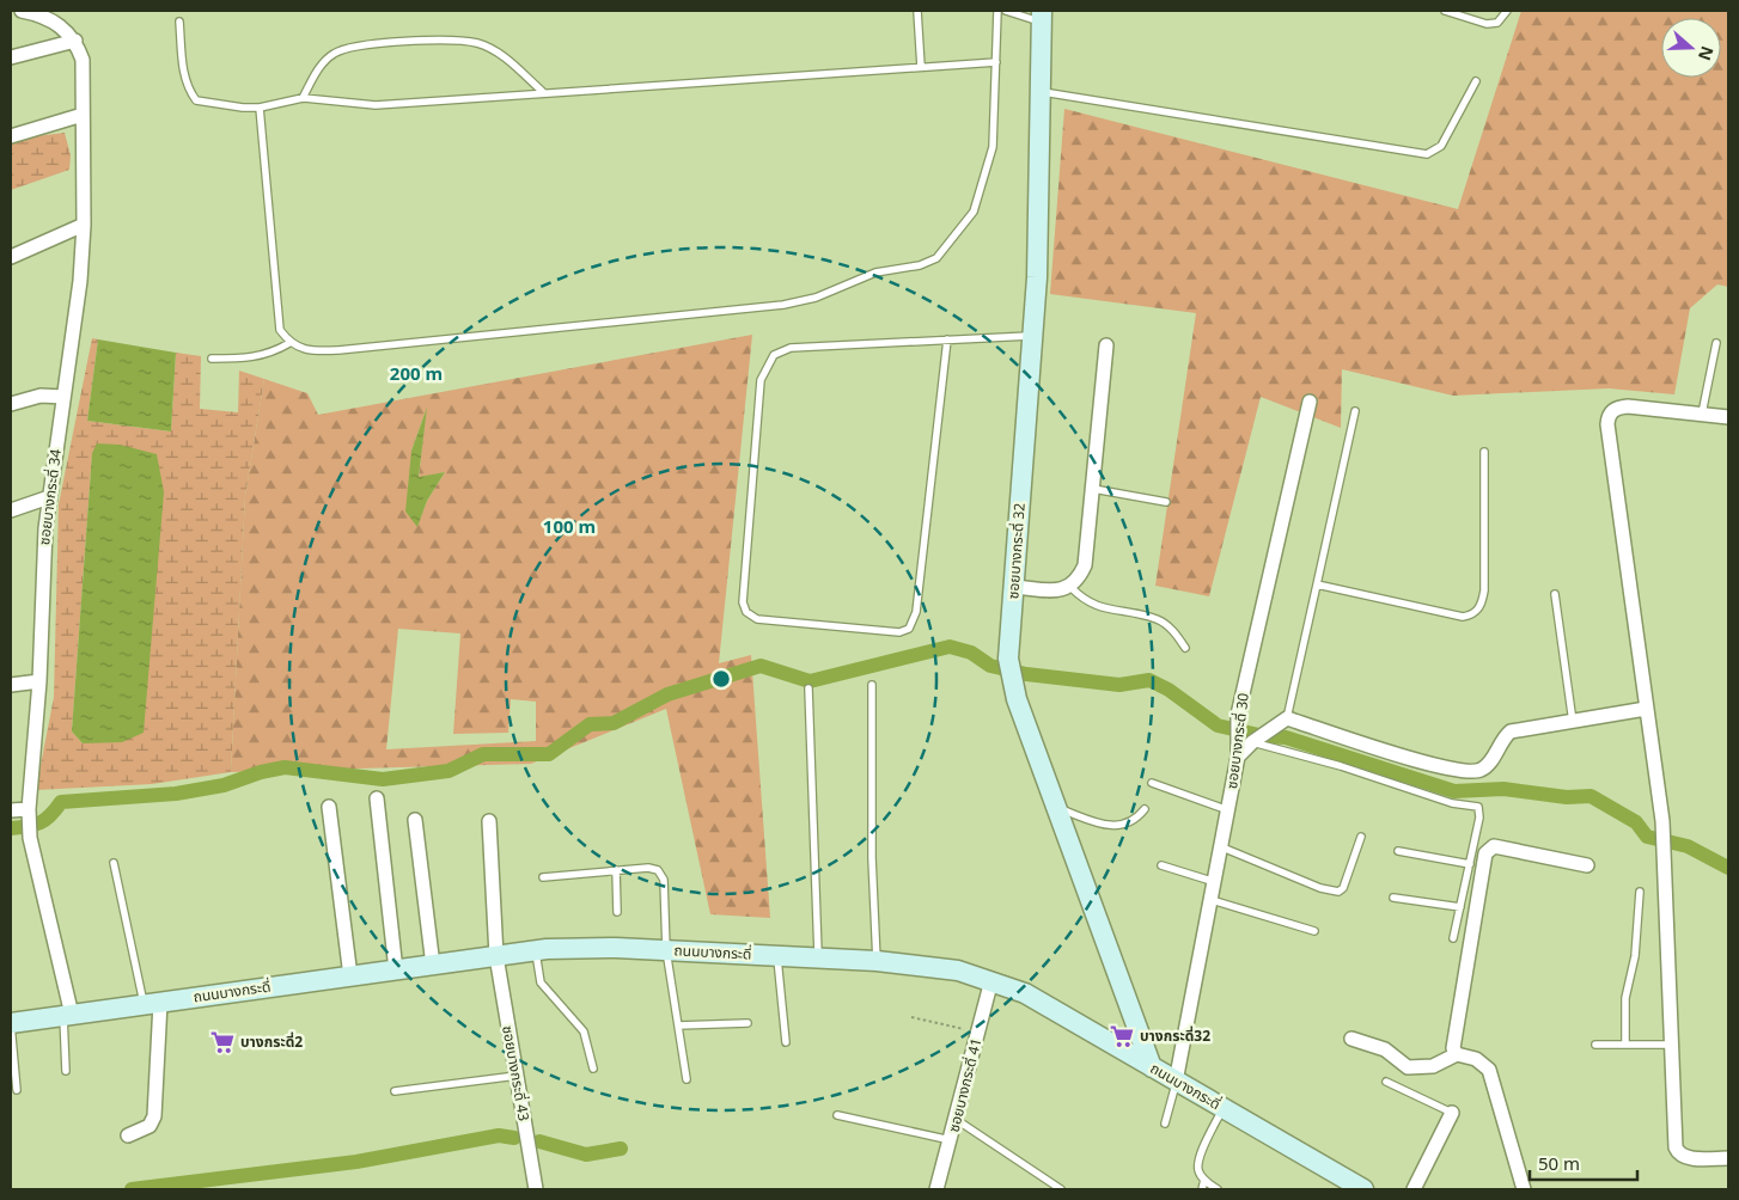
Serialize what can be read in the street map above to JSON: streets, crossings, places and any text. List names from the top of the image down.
{
  "streets": {
    "street": [
      "ซอยบางกระดี่ 34",
      "ซอยบางกระดี่ 32",
      "ซอยบางกระดี่ 30",
      "ถนนบางกระดี่",
      "ซอยบางกระดี่ 43",
      "ซอยบางกระดี่ 41"
    ]
  },
  "crossings": [
    ["ซอยบางกระดี่ 34", "ถนนบางกระดี่"],
    ["ซอยบางกระดี่ 32", "ถนนบางกระดี่"],
    ["ซอยบางกระดี่ 30", "ถนนบางกระดี่"],
    ["ถนนบางกระดี่", "ซอยบางกระดี่ 43"],
    ["ถนนบางกระดี่", "ซอยบางกระดี่ 41"]
  ],
  "places": {
    "supermarket": ["บางกระดี่32", "บางกระดี่2"]
  },
  "scale_bar": "50 m",
  "north": "right",
  "rings": ["200 m", "100 m"]
}
